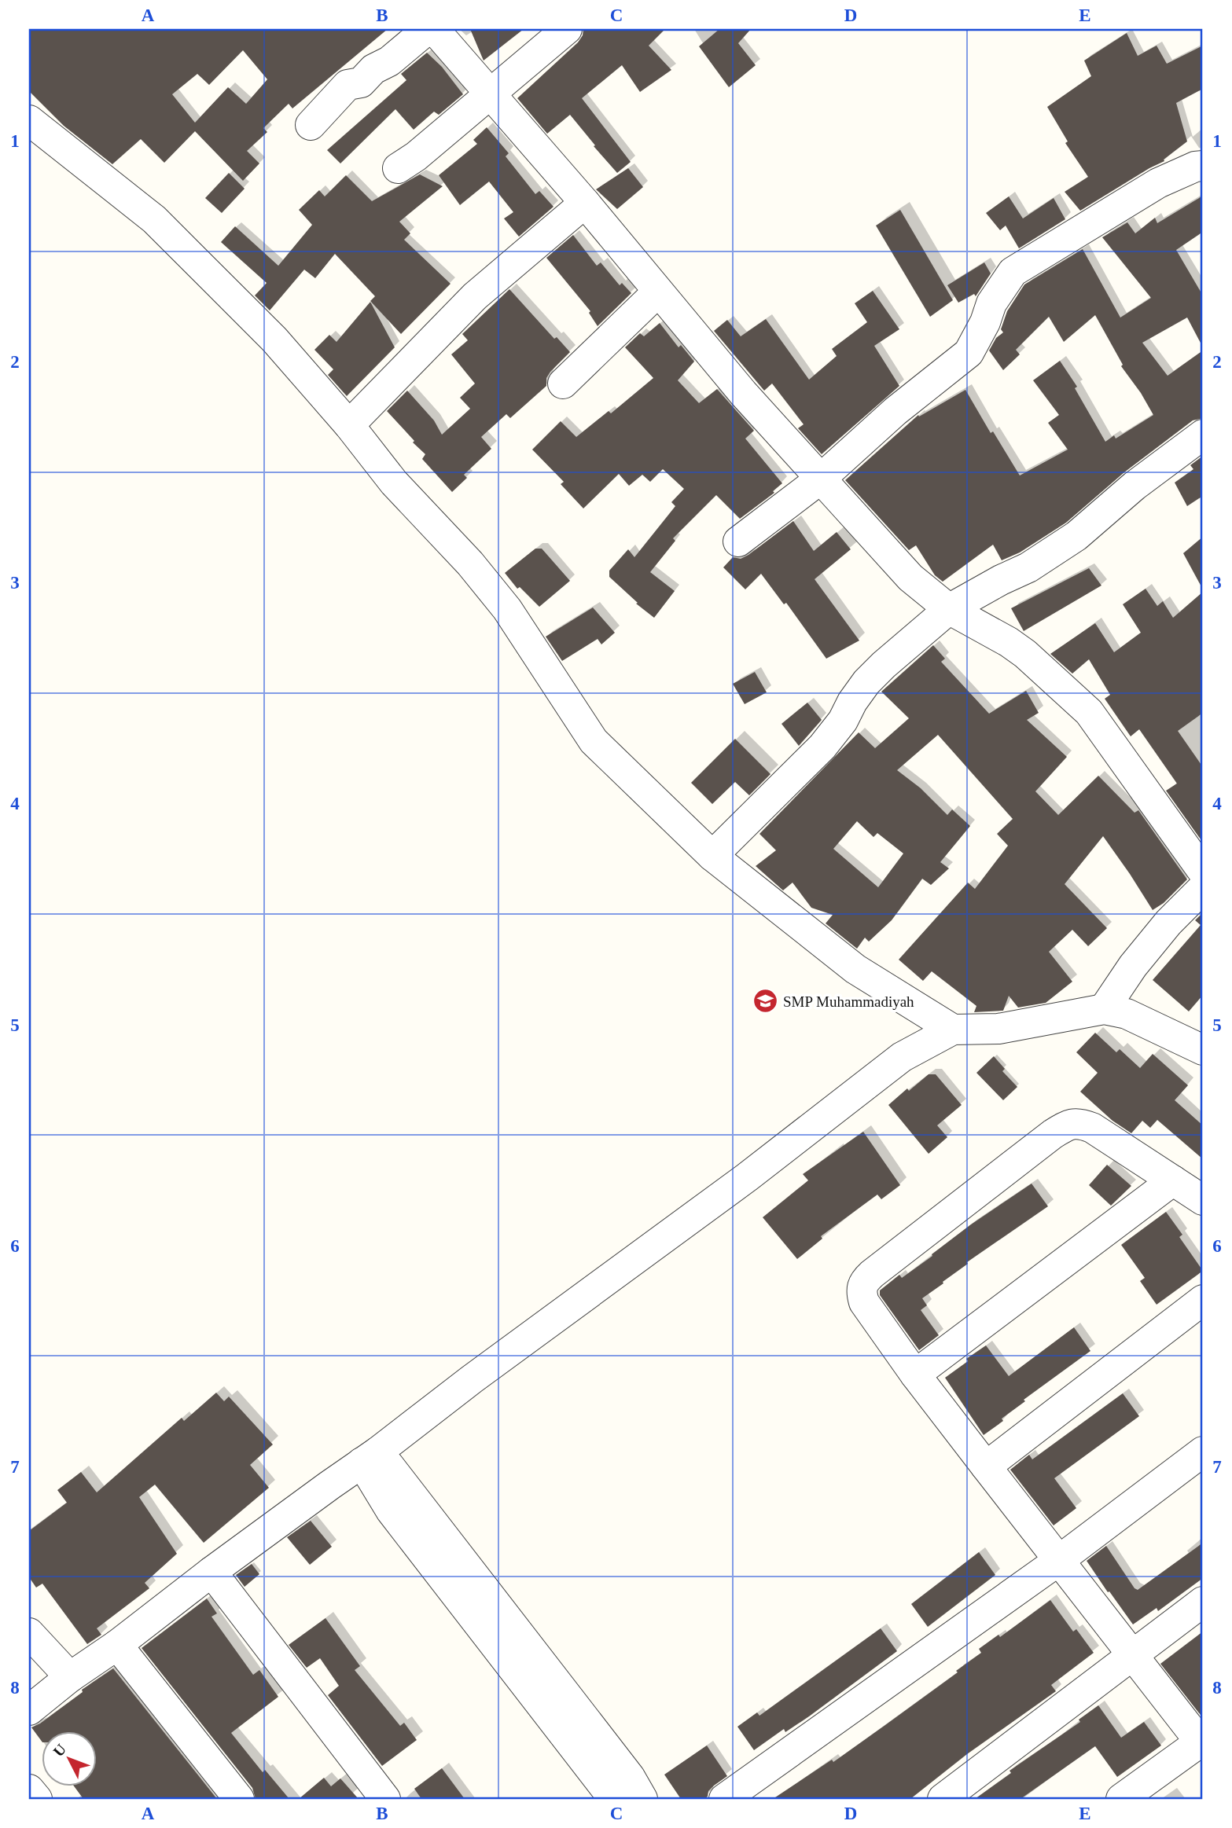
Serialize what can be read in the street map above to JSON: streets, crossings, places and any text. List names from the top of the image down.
{
  "places": {
    "school or university": ["SMP Muhammadiyah"]
  },
  "north": "top left",
  "grid": {
    "columns": [
      "A",
      "B",
      "C",
      "D",
      "E"
    ],
    "rows": [
      "1",
      "2",
      "3",
      "4",
      "5",
      "6",
      "7",
      "8"
    ]
  }
}
